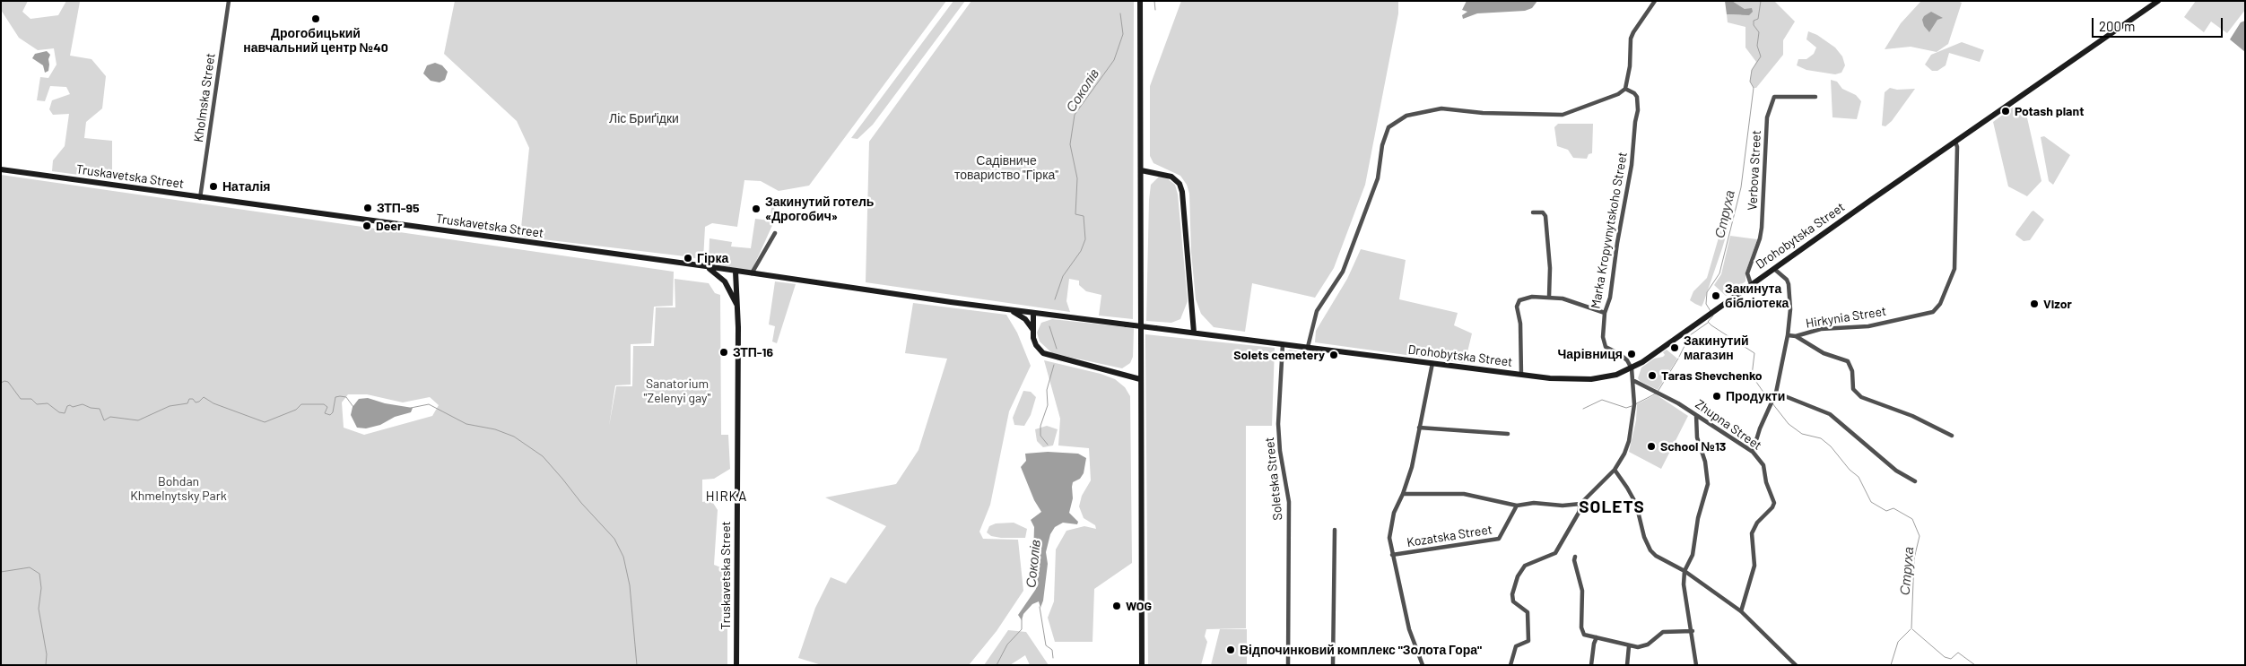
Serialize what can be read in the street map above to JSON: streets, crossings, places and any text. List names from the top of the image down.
{
  "streets": {
    "street": [
      "Kholmska Street",
      "Verbova Street",
      "Truskavetska Street",
      "Marka Kropyvnytskoho Street",
      "Drohobytska Street",
      "Hirkynia Street",
      "Zhupna Street",
      "Soletska Street",
      "Kozatska Street"
    ]
  },
  "crossings": [
    ["Kholmska Street", "Truskavetska Street"],
    ["Verbova Street", "Drohobytska Street"],
    ["Truskavetska Street", "Drohobytska Street"],
    ["Marka Kropyvnytskoho Street", "Drohobytska Street"],
    ["Drohobytska Street", "Hirkynia Street"],
    ["Drohobytska Street", "Soletska Street"]
  ],
  "districts": ["HIRKA", "SOLETS"],
  "water": ["Соколів", "Струха"],
  "parks": [
    "Ліс Бриґідки",
    "Садівниче товариство \"Гірка\"",
    "Sanatorium \"Zelenyi gay\"",
    "Bohdan Khmelnytsky Park"
  ],
  "places": [
    "Дрогобицький навчальний центр №40",
    "Potash plant",
    "Наталія",
    "ЗТП-95",
    "Закинутий готель «Дрогобич»",
    "Deer",
    "Гірка",
    "Закинута бібліотека",
    "Vizor",
    "Закинутий магазин",
    "ЗТП-16",
    "Чарівниця",
    "Solets cemetery",
    "Taras Shevchenko",
    "Продукти",
    "School №13",
    "WOG",
    "Відпочинковий комплекс \"Золота Гора\""
  ],
  "scale_bar": "200 m"
}
